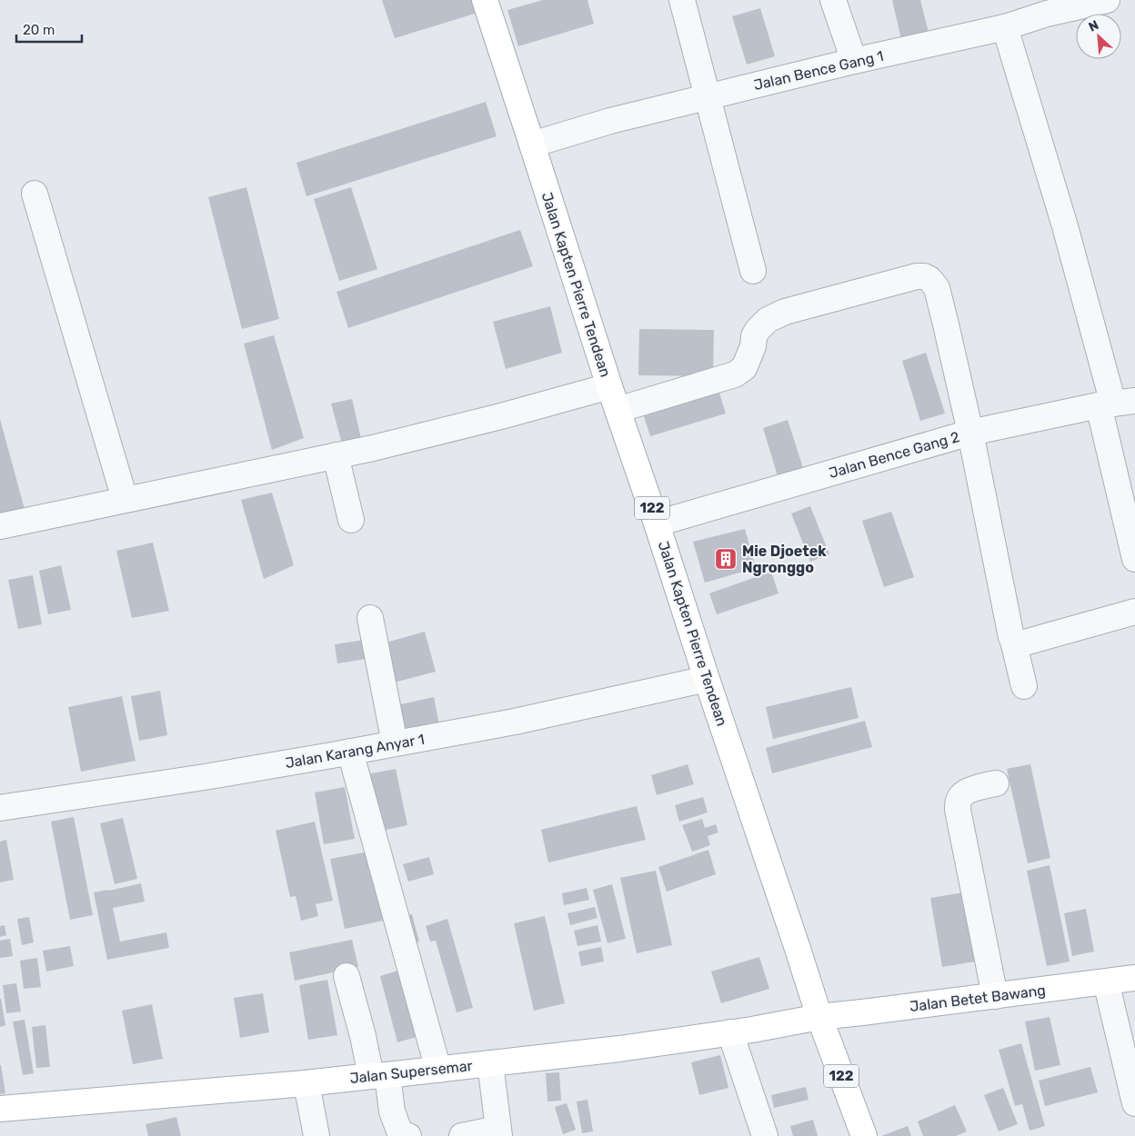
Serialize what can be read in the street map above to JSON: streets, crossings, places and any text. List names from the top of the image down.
{
  "streets": {
    "main road": [
      "Jalan Kapten Pierre Tendean",
      "122",
      "Jalan Betet Bawang",
      "Jalan Supersemar"
    ],
    "street": ["Jalan Bence Gang 1", "Jalan Bence Gang 2", "Jalan Karang Anyar 1"]
  },
  "crossings": [
    ["Jalan Bence Gang 1", "Jalan Kapten Pierre Tendean"],
    ["Jalan Kapten Pierre Tendean", "Jalan Bence Gang 2"],
    ["Jalan Kapten Pierre Tendean", "Jalan Karang Anyar 1"],
    ["Jalan Kapten Pierre Tendean", "Jalan Betet Bawang"],
    ["Jalan Kapten Pierre Tendean", "Jalan Supersemar"],
    ["Jalan Betet Bawang", "Jalan Supersemar"]
  ],
  "places": {
    "building": ["Mie Djoetek Ngronggo"]
  },
  "scale_bar": "20 m",
  "north": "top left"
}
